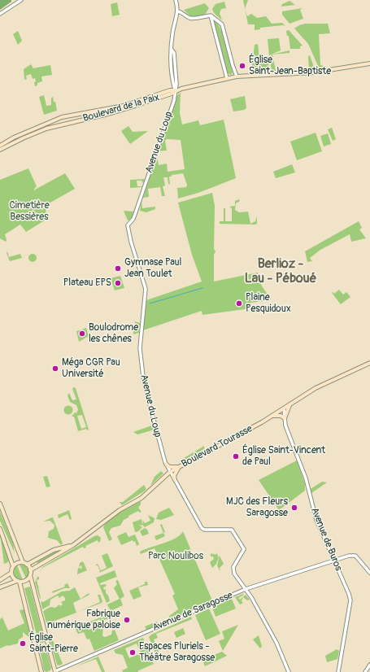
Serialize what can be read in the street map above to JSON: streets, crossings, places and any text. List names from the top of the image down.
{
  "streets": {
    "main road": ["Boulevard de la Paix", "Boulevard Tourasse"],
    "street": ["Avenue du Loup", "Avenue de Buros", "Avenue de Saragosse"]
  },
  "crossings": [
    ["Boulevard de la Paix", "Avenue du Loup"],
    ["Avenue du Loup", "Boulevard Tourasse"],
    ["Avenue du Loup", "Avenue de Saragosse"],
    ["Boulevard Tourasse", "Avenue de Buros"],
    ["Avenue de Buros", "Avenue de Saragosse"]
  ],
  "districts": ["Berlioz - Lau - Péboué"],
  "parks": ["Cimetière Bessières", "Parc Noulibos"],
  "places": [
    "Église Saint-Jean-Baptiste",
    "Gymnase Paul Jean Toulet",
    "Plateau EPS",
    "Plaine Pesquidoux",
    "Boulodrome les chênes",
    "Méga CGR Pau Université",
    "Église Saint-Vincent de Paul",
    "MJC des Fleurs Saragosse",
    "Fabrique numérique paloise",
    "Église Saint-Pierre",
    "Espaces Pluriels - Théâtre Saragosse"
  ]
}
